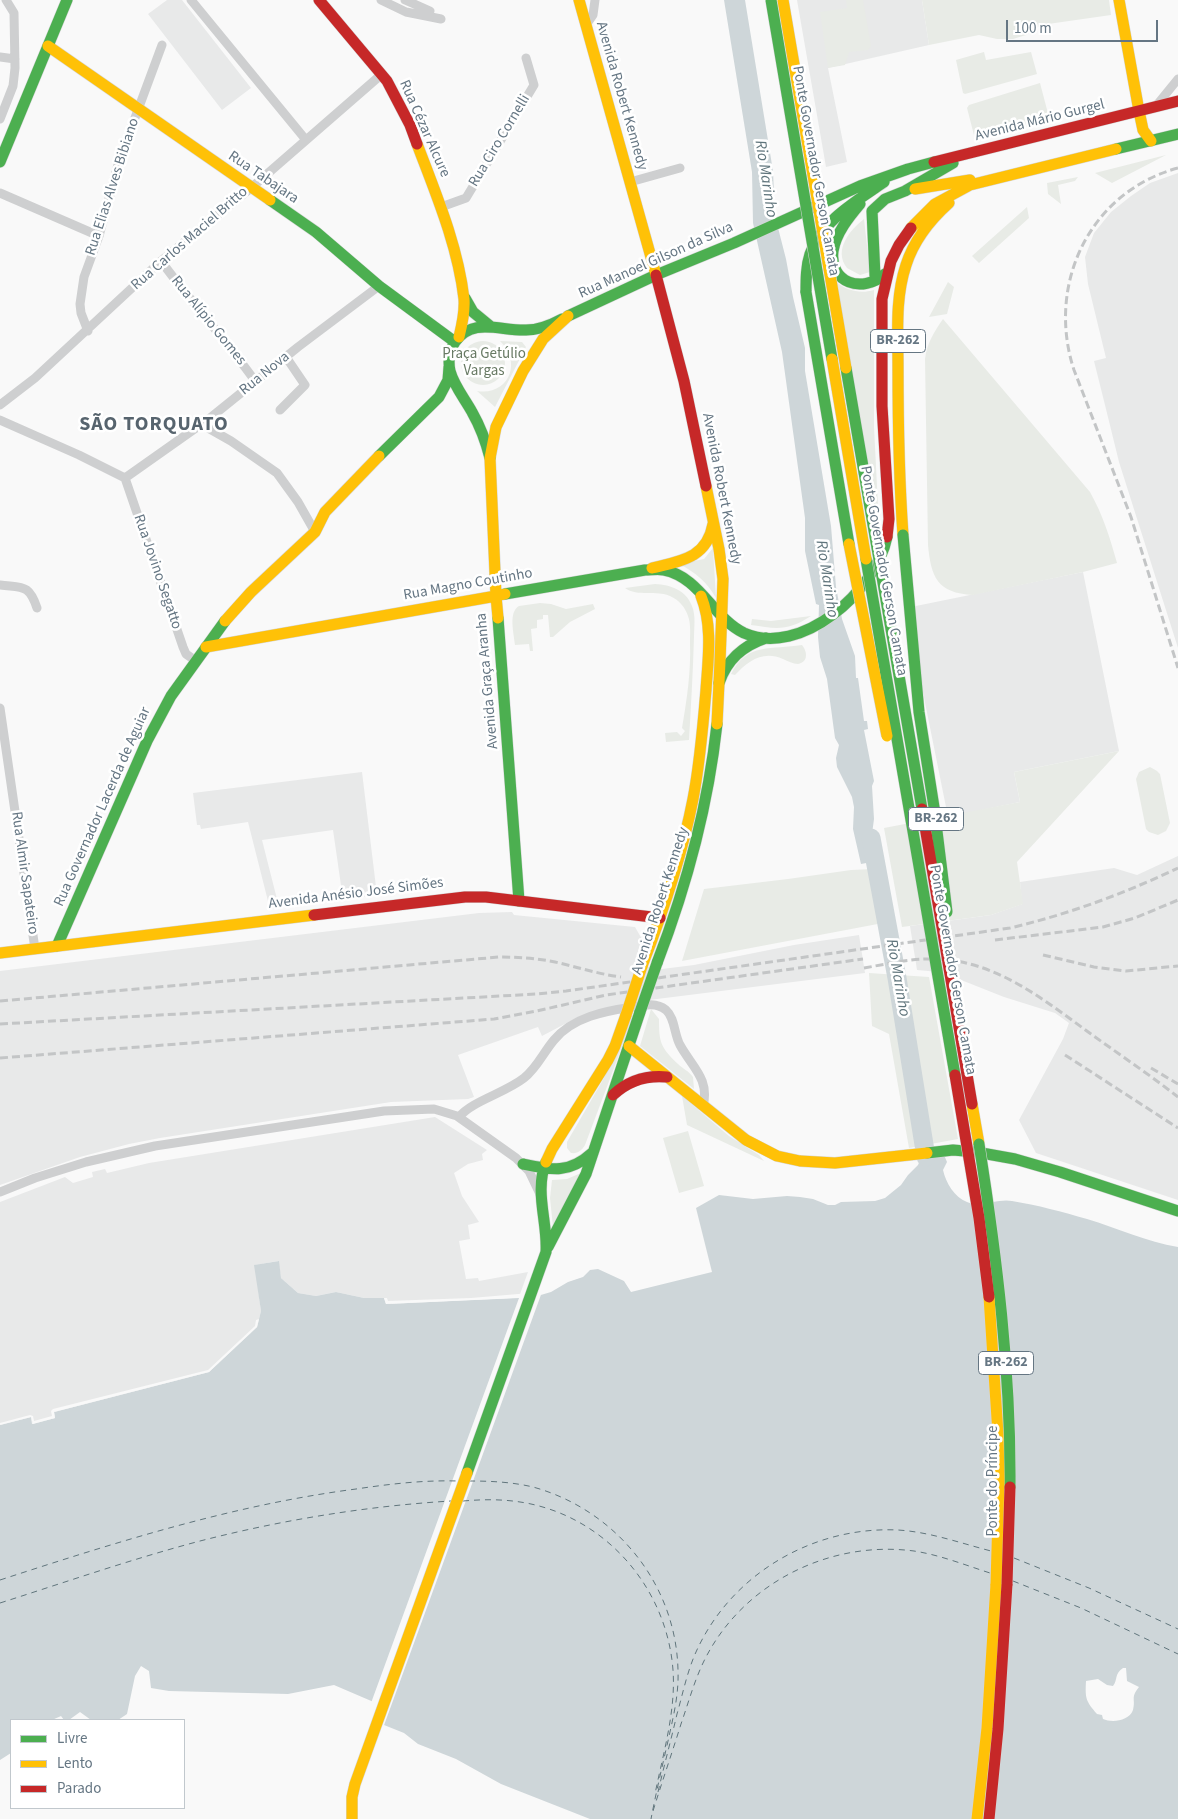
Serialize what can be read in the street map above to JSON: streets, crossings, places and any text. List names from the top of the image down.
{
  "streets": {
    "main road": [
      "Avenida Robert Kennedy",
      "Avenida Mário Gurgel",
      "Rua Cézar Alcure",
      "Ponte Governador Gerson Camata",
      "Rua Tabajara",
      "Rua Manoel Gilson da Silva",
      "BR-262",
      "Rua Magno Coutinho",
      "Avenida Graça Aranha",
      "Rua Governador Lacerda de Aguiar",
      "Avenida Anésio José Simões",
      "Ponte do Príncipe"
    ],
    "street": [
      "Rua Ciro Cornelli",
      "Rua Elias Alves Bibiano",
      "Rua Carlos Maciel Britto",
      "Rua Alípio Gomes",
      "Rua Nova",
      "Rua Jovino Segatto",
      "Rua Almir Sapateiro"
    ]
  },
  "crossings": [
    ["Avenida Robert Kennedy", "Rua Manoel Gilson da Silva"],
    ["Avenida Robert Kennedy", "Rua Magno Coutinho"],
    ["Avenida Robert Kennedy", "Avenida Anésio José Simões"],
    ["Avenida Mário Gurgel", "Rua Manoel Gilson da Silva"],
    ["Avenida Mário Gurgel", "BR-262"],
    ["Rua Cézar Alcure", "Rua Ciro Cornelli"],
    ["Rua Cézar Alcure", "Rua Tabajara"],
    ["Rua Cézar Alcure", "Rua Carlos Maciel Britto"],
    ["Ponte Governador Gerson Camata", "BR-262"],
    ["Ponte Governador Gerson Camata", "Ponte do Príncipe"],
    ["Rua Tabajara", "Rua Elias Alves Bibiano"],
    ["Rua Tabajara", "Rua Carlos Maciel Britto"],
    ["Rua Tabajara", "Rua Nova"],
    ["Rua Elias Alves Bibiano", "Rua Carlos Maciel Britto"],
    ["Rua Carlos Maciel Britto", "Rua Alípio Gomes"],
    ["Rua Manoel Gilson da Silva", "BR-262"],
    ["Rua Manoel Gilson da Silva", "Avenida Graça Aranha"],
    ["Rua Alípio Gomes", "Rua Nova"],
    ["Rua Nova", "Rua Jovino Segatto"],
    ["Rua Jovino Segatto", "Rua Governador Lacerda de Aguiar"],
    ["Rua Magno Coutinho", "Avenida Graça Aranha"],
    ["Rua Magno Coutinho", "Rua Governador Lacerda de Aguiar"],
    ["Avenida Graça Aranha", "Avenida Anésio José Simões"],
    ["Rua Governador Lacerda de Aguiar", "Avenida Anésio José Simões"],
    ["Rua Almir Sapateiro", "Avenida Anésio José Simões"]
  ],
  "districts": ["SÃO TORQUATO"],
  "water": ["Rio Marinho"],
  "parks": ["Praça Getúlio Vargas"],
  "legend": ["Livre", "Lento", "Parado"],
  "scale_bar": "100 m"
}
